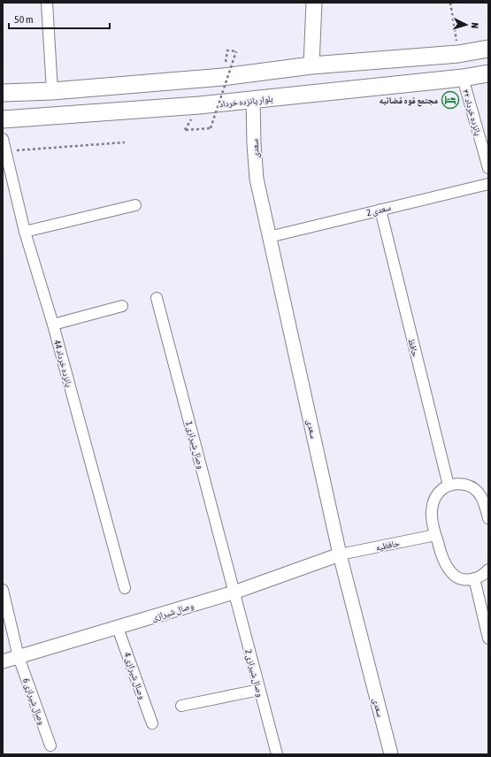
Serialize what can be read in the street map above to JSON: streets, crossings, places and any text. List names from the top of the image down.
{
  "streets": {
    "main road": ["بلوار پانزده خرداد"],
    "street": [
      "پانزده خرداد ۴۲",
      "سعدی",
      "سعدی 2",
      "حافظ",
      "پانزده خرداد 44",
      "وصال شیرازی 1",
      "حافظیه",
      "وصال شیرازی",
      "وصال شیرازی 2",
      "وصال شیرازی 4",
      "وصال شیرازی 6"
    ]
  },
  "crossings": [
    ["بلوار پانزده خرداد", "پانزده خرداد ۴۲"],
    ["بلوار پانزده خرداد", "سعدی"],
    ["سعدی", "سعدی 2"],
    ["سعدی", "حافظیه"],
    ["سعدی", "وصال شیرازی"],
    ["سعدی 2", "حافظ"],
    ["وصال شیرازی 1", "وصال شیرازی"],
    ["وصال شیرازی 1", "وصال شیرازی 2"],
    ["حافظیه", "وصال شیرازی"],
    ["وصال شیرازی", "وصال شیرازی 2"],
    ["وصال شیرازی", "وصال شیرازی 4"],
    ["وصال شیرازی", "وصال شیرازی 6"]
  ],
  "places": {
    "hotel": ["مجتمع قوه قضائیه"]
  },
  "scale_bar": "50 m",
  "north": "right"
}
